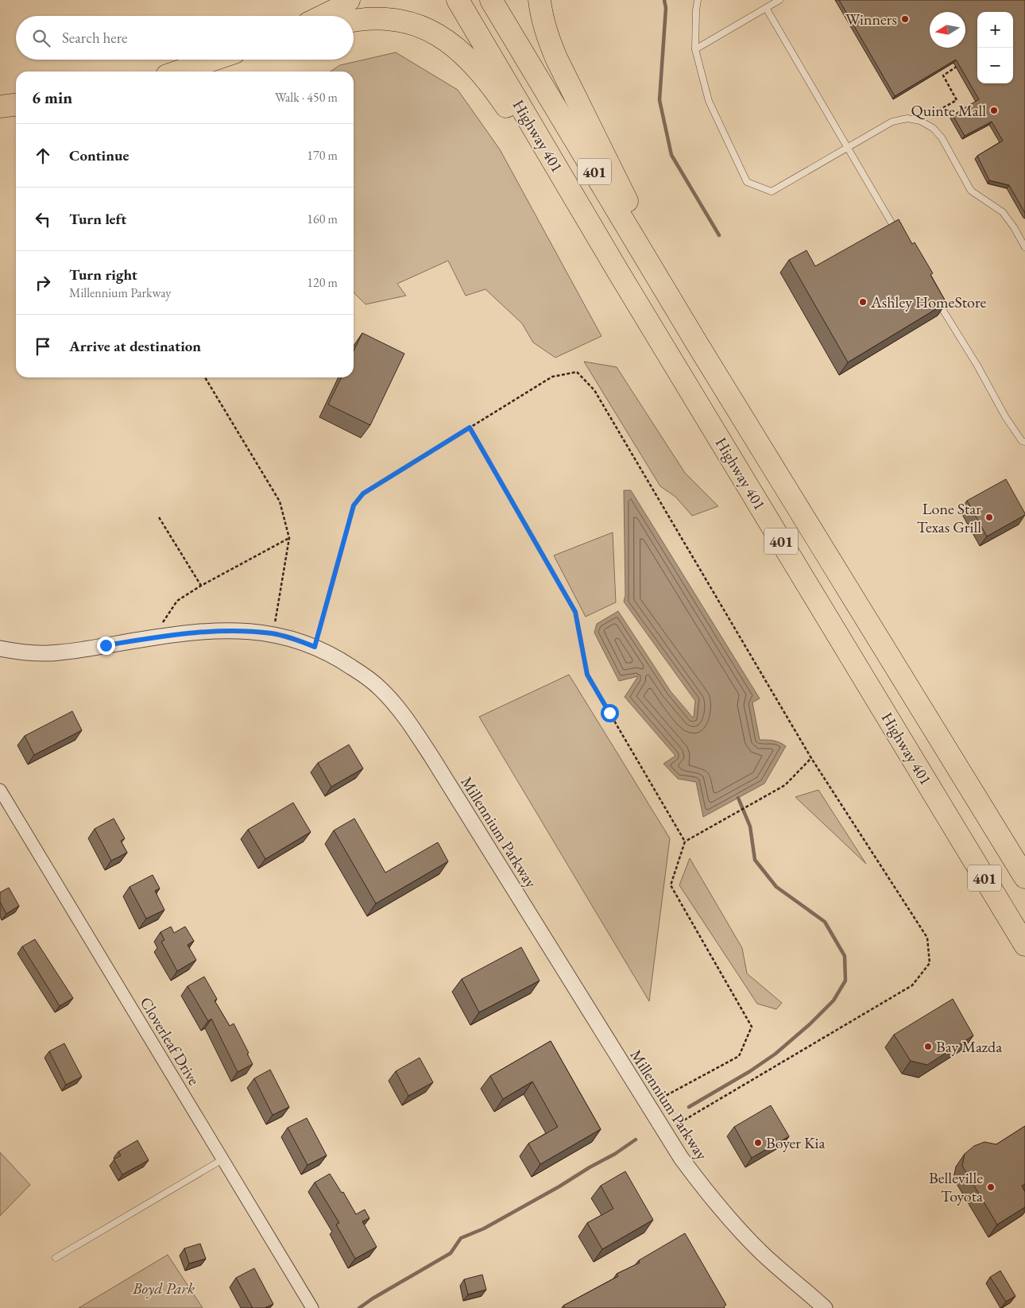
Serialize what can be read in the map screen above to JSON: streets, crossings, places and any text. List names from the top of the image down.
{
  "streets": {
    "highway": ["Highway 401", "401"],
    "street": ["Millennium Parkway", "Cloverleaf Drive"]
  },
  "parks": ["Boyd Park"],
  "places": [
    "Winners",
    "Quinte Mall",
    "Ashley HomeStore",
    "Lone Star Texas Grill",
    "Bay Mazda",
    "Boyer Kia",
    "Belleville Toyota"
  ],
  "north": "left",
  "page": {
    "map_buttons": ["+", "−"],
    "search": "Search here",
    "heading": ["6 min", "Walk · 450 m"],
    "list": [
      ["Continue", "170 m"],
      ["Turn left", "160 m"],
      ["Turn right", "Millennium Parkway", "120 m"],
      "Arrive at destination"
    ]
  }
}
